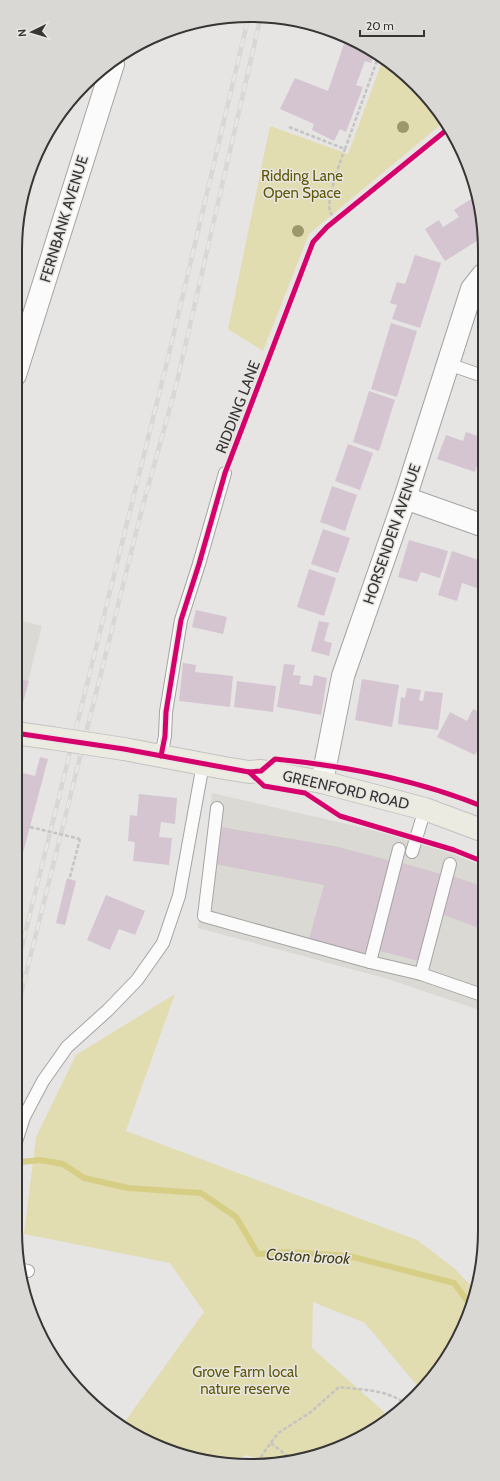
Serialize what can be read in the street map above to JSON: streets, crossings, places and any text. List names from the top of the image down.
{
  "streets": {
    "main road": ["GREENFORD ROAD"],
    "street": ["FERNBANK AVENUE", "HORSENDEN AVENUE"],
    "lane": ["RIDDING LANE"]
  },
  "crossings": [
    ["RIDDING LANE", "GREENFORD ROAD"],
    ["HORSENDEN AVENUE", "GREENFORD ROAD"]
  ],
  "water": ["Coston brook"],
  "parks": ["Ridding Lane Open Space", "Grove Farm local nature reserve"],
  "scale_bar": "20 m",
  "north": "left"
}
